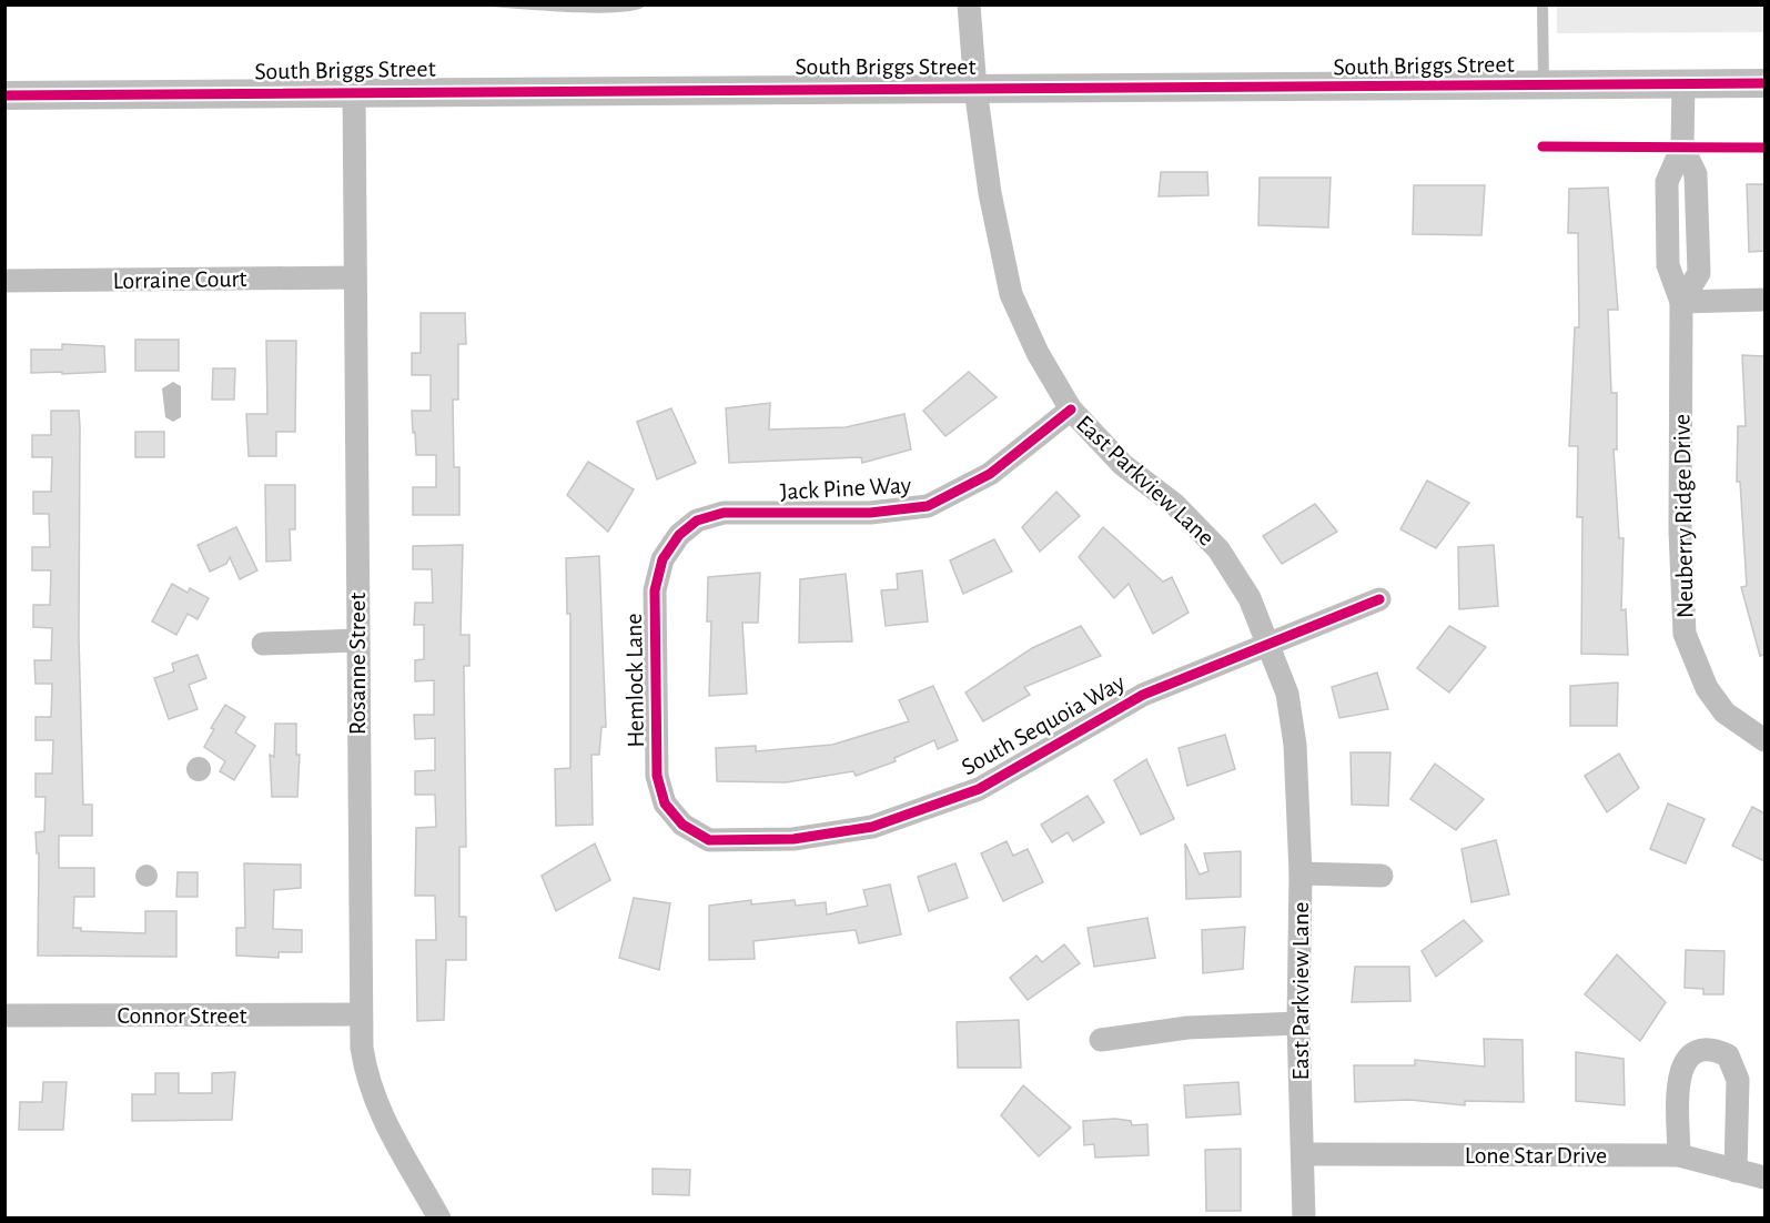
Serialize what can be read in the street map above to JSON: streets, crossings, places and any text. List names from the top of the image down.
{
  "streets": {
    "street": [
      "South Briggs Street",
      "Lorraine Court",
      "East Parkview Lane",
      "Jack Pine Way",
      "Neuberry Ridge Drive",
      "Rosanne Street",
      "Hemlock Lane",
      "South Sequoia Way",
      "Connor Street",
      "Lone Star Drive"
    ]
  },
  "crossings": [
    ["South Briggs Street", "East Parkview Lane"],
    ["South Briggs Street", "Rosanne Street"],
    ["Lorraine Court", "Rosanne Street"],
    ["East Parkview Lane", "Jack Pine Way"],
    ["East Parkview Lane", "South Sequoia Way"],
    ["East Parkview Lane", "Lone Star Drive"],
    ["Jack Pine Way", "Hemlock Lane"],
    ["Rosanne Street", "Connor Street"],
    ["Hemlock Lane", "South Sequoia Way"]
  ]
}
